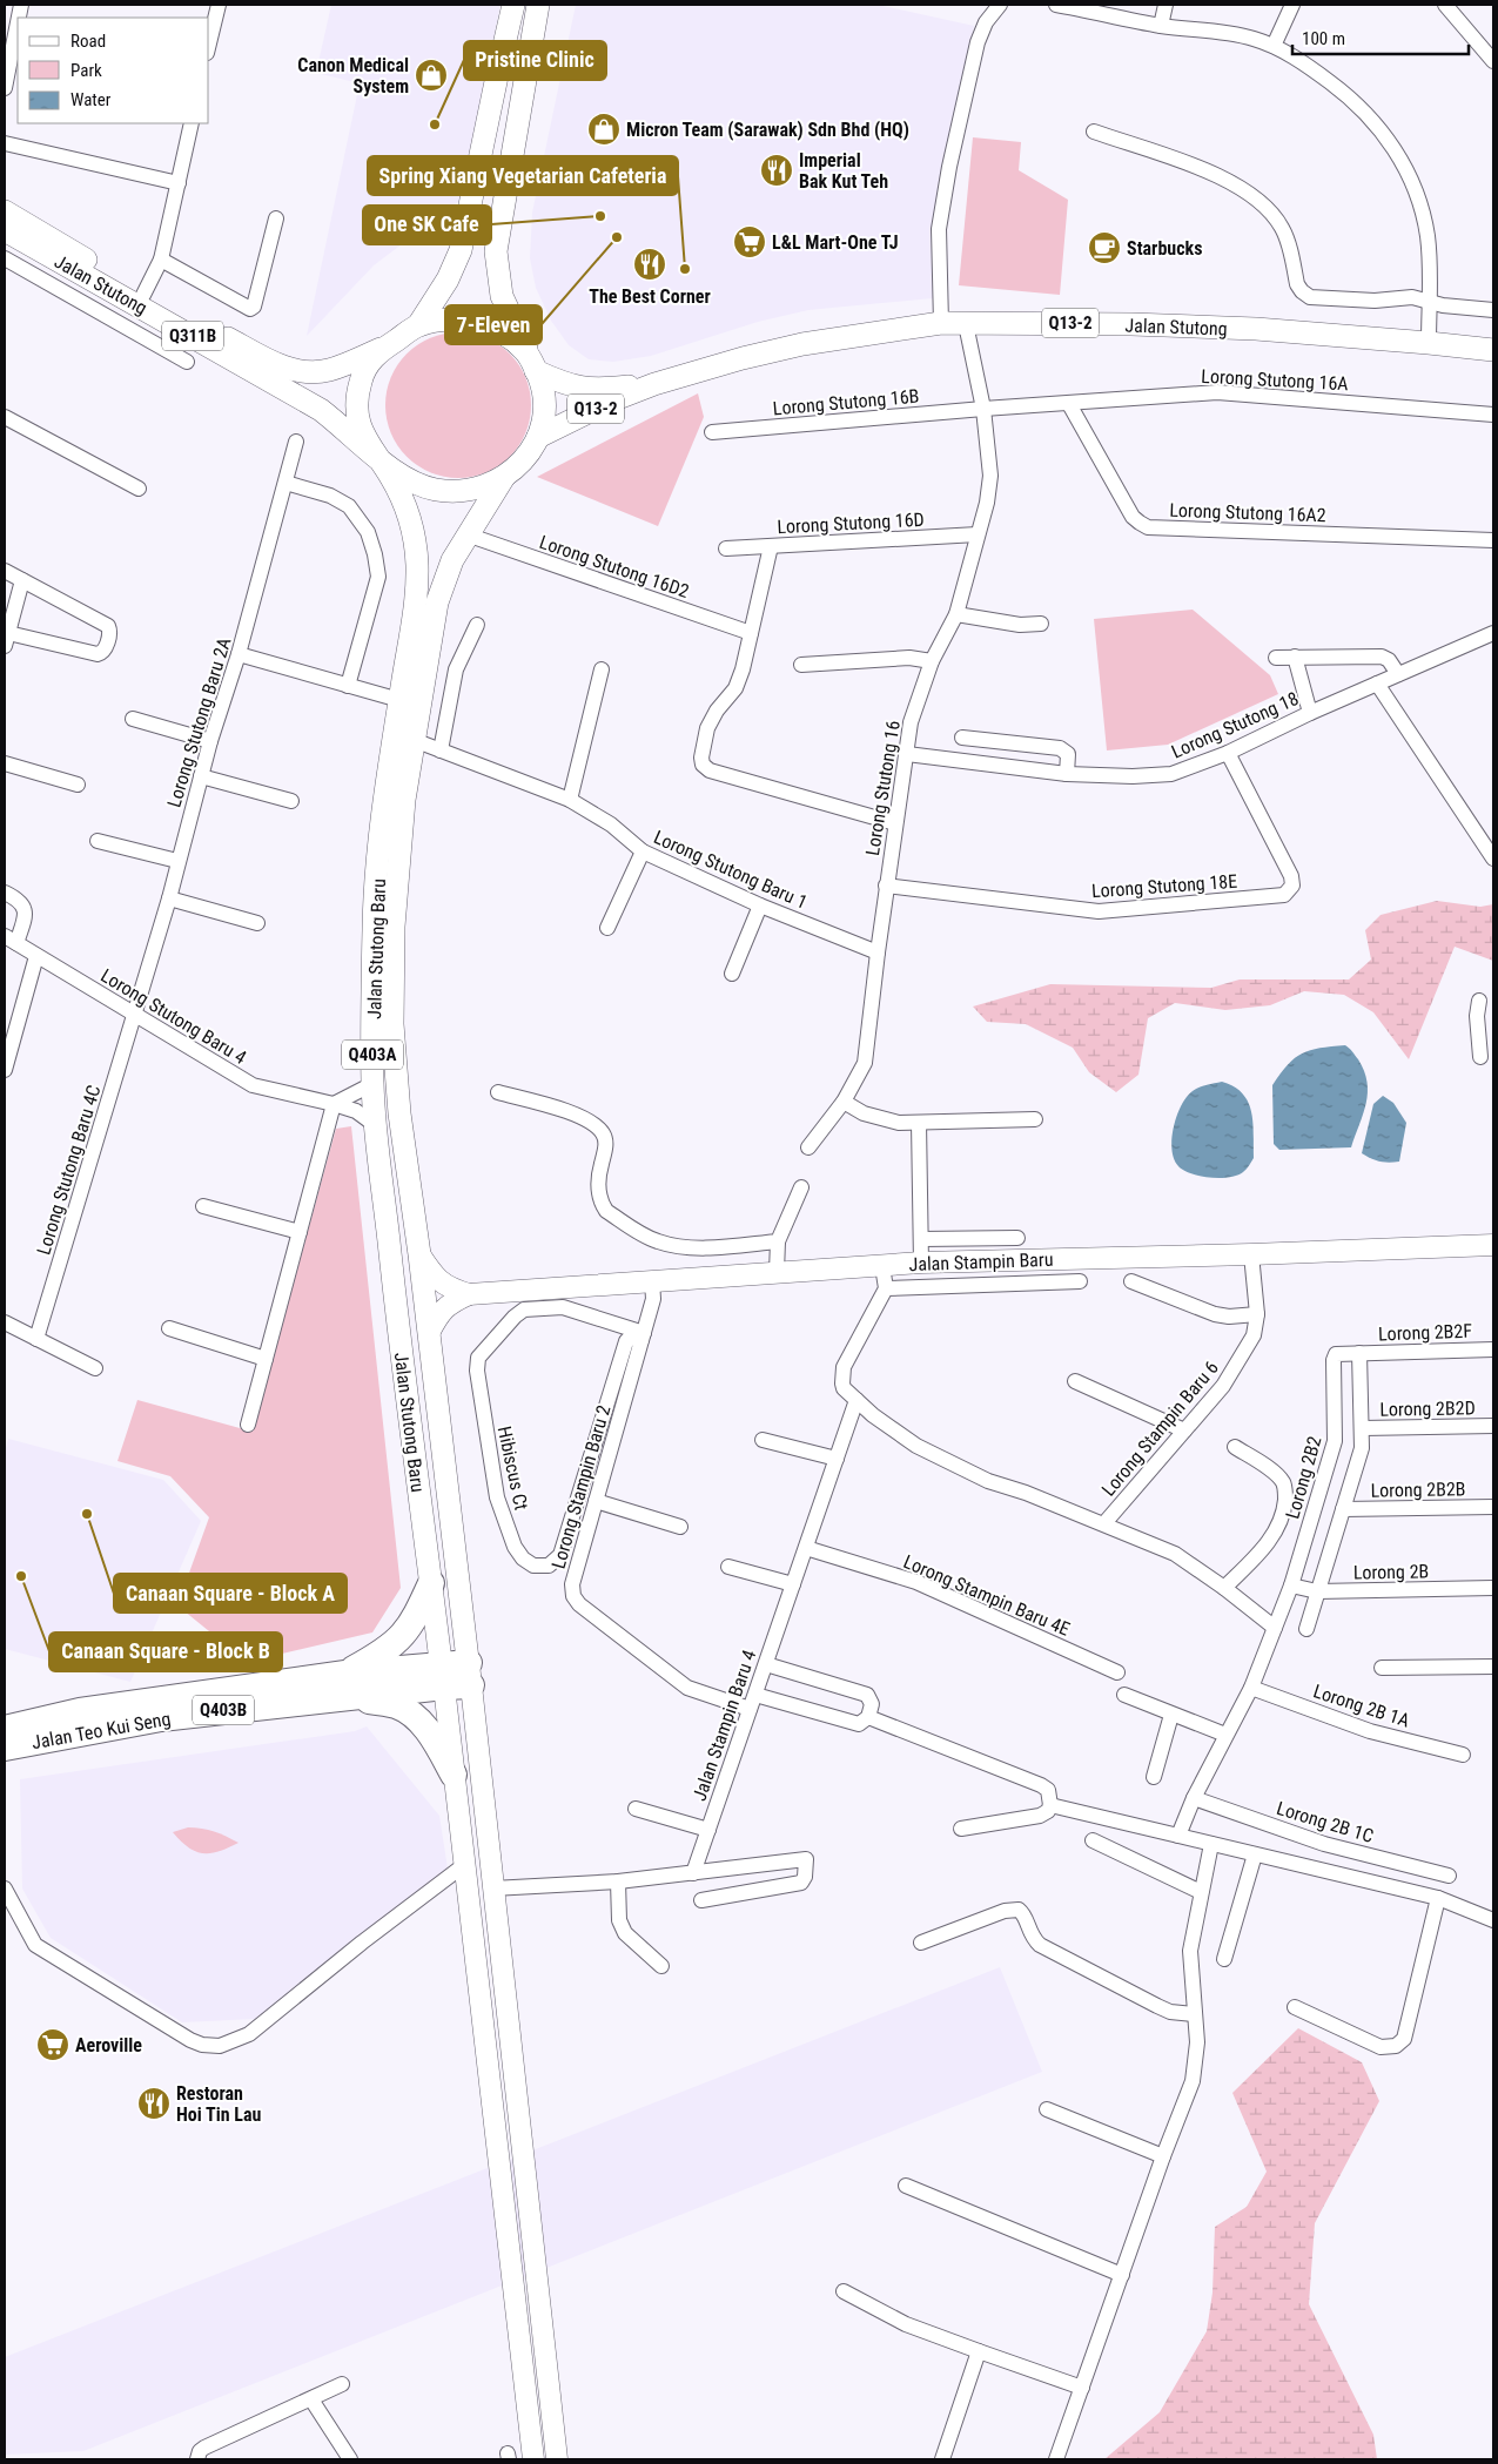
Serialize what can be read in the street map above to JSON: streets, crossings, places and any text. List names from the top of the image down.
{
  "streets": {
    "highway": ["Q403B", "Jalan Teo Kui Seng"],
    "main road": [
      "Jalan Stutong",
      "Q13-2",
      "Q311B",
      "Jalan Stutong Baru",
      "Q403A",
      "Jalan Stampin Baru"
    ],
    "street": [
      "Lorong Stutong 16A",
      "Lorong Stutong 16B",
      "Lorong Stutong 16A2",
      "Lorong Stutong 16D",
      "Lorong Stutong 16D2",
      "Lorong Stutong Baru 2A",
      "Lorong Stutong 18",
      "Lorong Stutong 16",
      "Lorong Stutong Baru 1",
      "Lorong Stutong 18E",
      "Lorong Stutong Baru 4",
      "Lorong Stutong Baru 4C",
      "Lorong 2B2F",
      "Lorong 2B2D",
      "Lorong Stampin Baru 6",
      "Hibiscus Ct",
      "Lorong 2B2",
      "Lorong Stampin Baru 2",
      "Lorong 2B2B",
      "Lorong 2B",
      "Lorong Stampin Baru 4E",
      "Lorong 2B 1A",
      "Jalan Stampin Baru 4",
      "Lorong 2B 1C"
    ]
  },
  "crossings": [
    ["Jalan Stutong", "Q13-2"],
    ["Jalan Stutong", "Lorong Stutong 16"],
    ["Jalan Stutong", "Jalan Stutong Baru"],
    ["Q13-2", "Jalan Stutong Baru"],
    ["Lorong Stutong 16A", "Lorong Stutong 16B"],
    ["Lorong Stutong 16A", "Lorong Stutong 16A2"],
    ["Lorong Stutong 16A", "Lorong Stutong 16"],
    ["Lorong Stutong 16B", "Lorong Stutong 16"],
    ["Lorong Stutong 16D", "Lorong Stutong 16"],
    ["Lorong Stutong 16D2", "Jalan Stutong Baru"],
    ["Lorong Stutong Baru 2A", "Lorong Stutong Baru 4"],
    ["Lorong Stutong Baru 2A", "Lorong Stutong Baru 4C"],
    ["Lorong Stutong 18", "Lorong Stutong 16"],
    ["Lorong Stutong 18", "Lorong Stutong 18E"],
    ["Lorong Stutong 16", "Lorong Stutong Baru 1"],
    ["Lorong Stutong 16", "Lorong Stutong 18E"],
    ["Lorong Stutong Baru 1", "Jalan Stutong Baru"],
    ["Jalan Stutong Baru", "Lorong Stutong Baru 4"],
    ["Jalan Stutong Baru", "Jalan Stampin Baru"],
    ["Jalan Stutong Baru", "Q403B"],
    ["Jalan Stutong Baru", "Jalan Teo Kui Seng"],
    ["Lorong Stutong Baru 4", "Lorong Stutong Baru 4C"],
    ["Jalan Stampin Baru", "Lorong Stampin Baru 6"],
    ["Jalan Stampin Baru", "Lorong Stampin Baru 2"],
    ["Lorong 2B2F", "Lorong 2B2"],
    ["Hibiscus Ct", "Lorong Stampin Baru 2"],
    ["Lorong 2B2", "Lorong 2B"],
    ["Lorong 2B2", "Lorong 2B 1A"],
    ["Lorong 2B2", "Lorong 2B 1C"],
    ["Lorong Stampin Baru 2", "Jalan Stampin Baru 4"],
    ["Lorong Stampin Baru 4E", "Jalan Stampin Baru 4"],
    ["Q403B", "Jalan Teo Kui Seng"]
  ],
  "places": {
    "shop": ["Canon Medical System", "Micron Team (Sarawak) Sdn Bhd (HQ)"],
    "other": [
      "Pristine Clinic",
      "One SK Cafe",
      "7-Eleven",
      "Spring Xiang Vegetarian Cafeteria",
      "Canaan Square - Block A",
      "Canaan Square - Block B"
    ],
    "restaurant": ["Imperial Bak Kut Teh", "The Best Corner", "Restoran Hoi Tin Lau"],
    "supermarket": ["L&L Mart-One TJ", "Aeroville"],
    "cafe": ["Starbucks"]
  },
  "legend": ["Road", "Park", "Water"],
  "scale_bar": "100 m"
}
